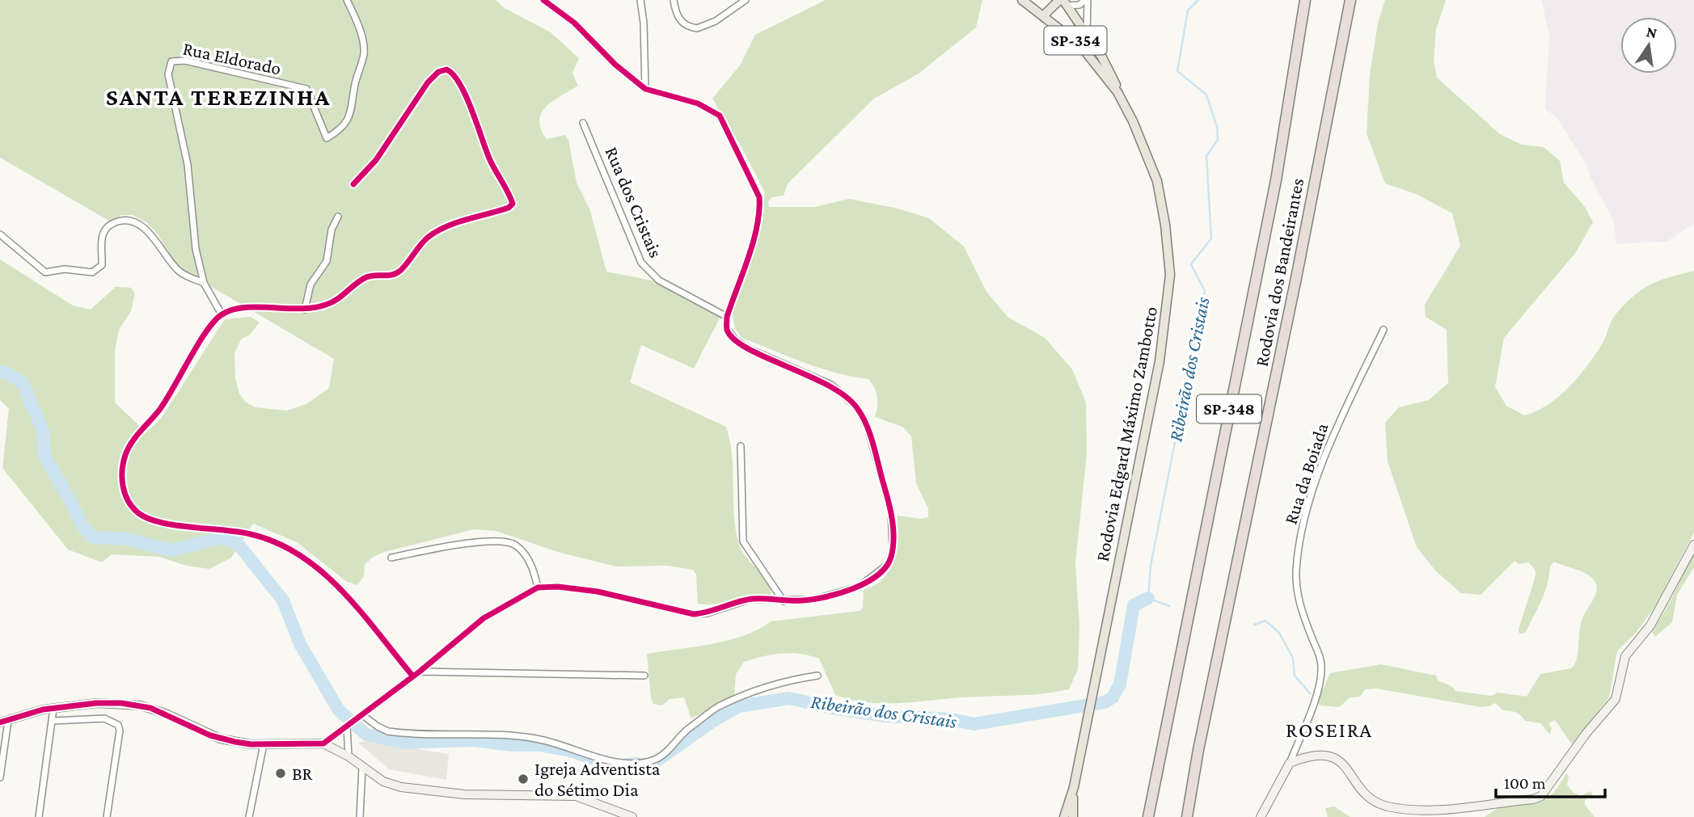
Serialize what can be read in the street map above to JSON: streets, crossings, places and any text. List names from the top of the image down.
{
  "streets": {
    "highway": ["Rodovia dos Bandeirantes", "SP-348"],
    "main road": ["SP-354", "Rodovia Edgard Máximo Zambotto"],
    "street": ["Rua Eldorado", "Rua dos Cristais", "Rua da Boiada"]
  },
  "districts": ["SANTA TEREZINHA", "ROSEIRA"],
  "water": ["Ribeirão dos Cristais"],
  "places": ["BR", "Igreja Adventista do Sétimo Dia"],
  "scale_bar": "100 m",
  "north": "top"
}
